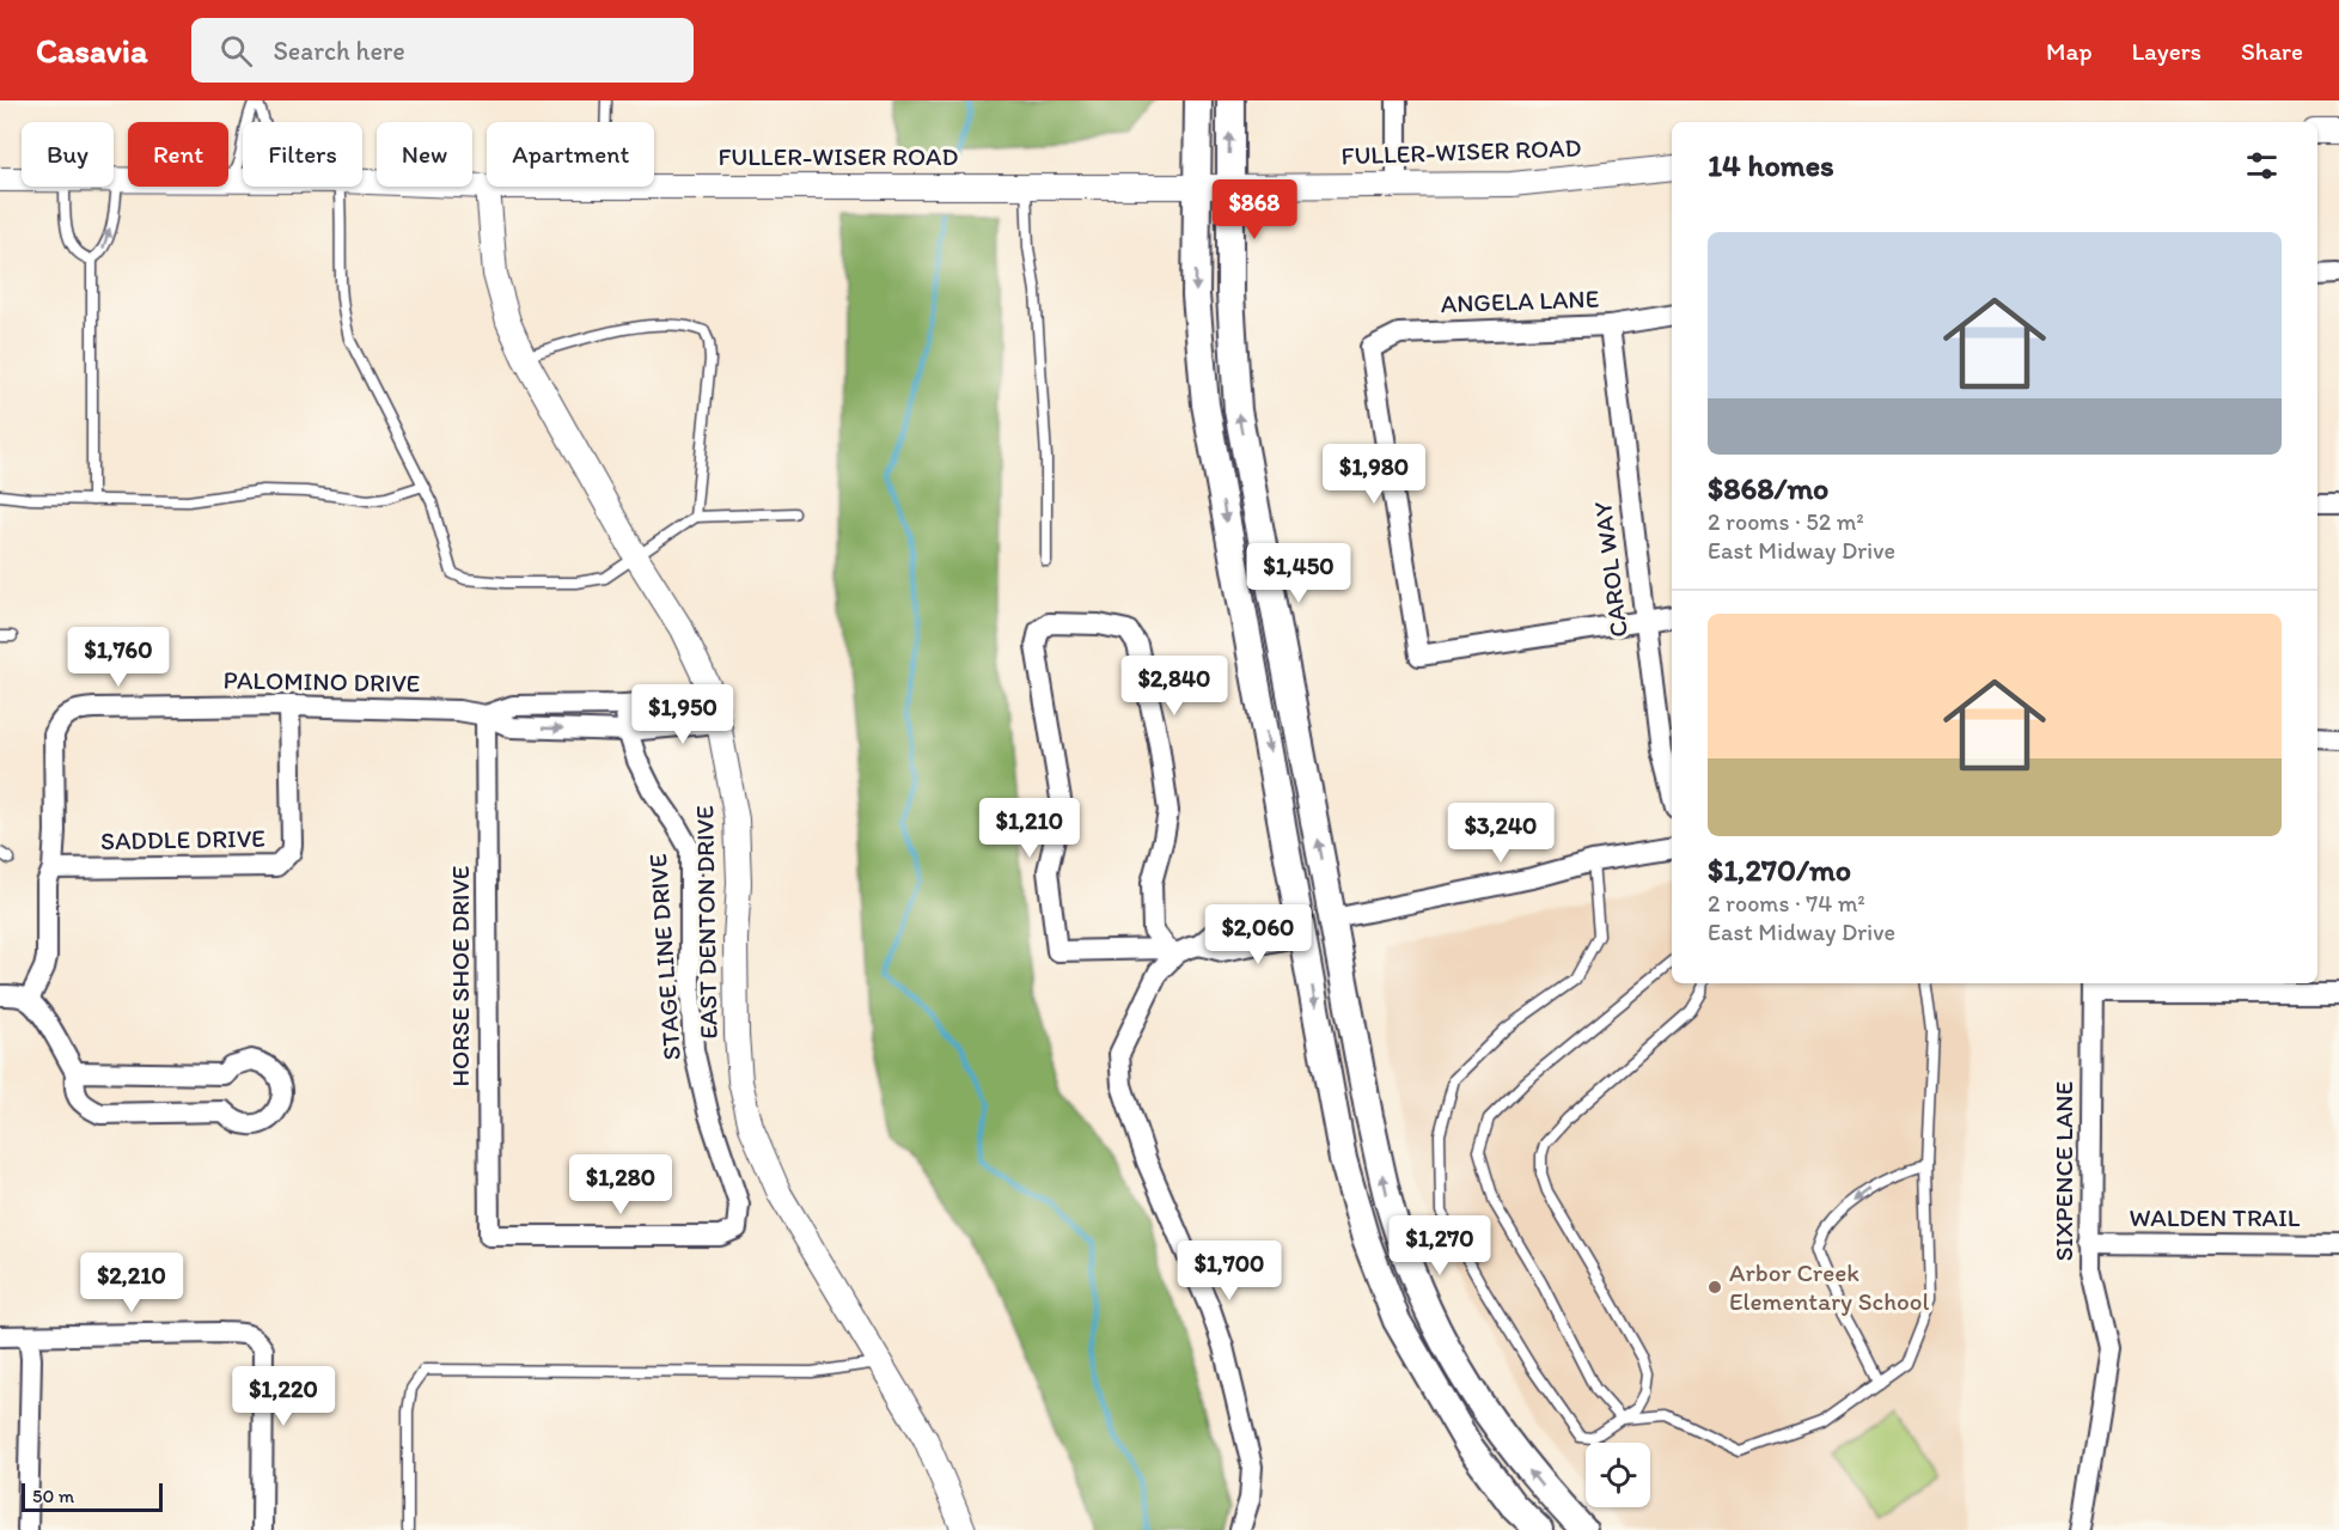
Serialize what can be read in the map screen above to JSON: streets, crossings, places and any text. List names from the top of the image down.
{
  "streets": {
    "street": [
      "FULLER-WISER ROAD",
      "ANGELA LANE",
      "CAROL WAY",
      "PALOMINO DRIVE",
      "SADDLE DRIVE",
      "EAST DENTON DRIVE",
      "STAGE LINE DRIVE",
      "HORSE SHOE DRIVE",
      "SIXPENCE LANE",
      "WALDEN TRAIL"
    ]
  },
  "crossings": [
    ["ANGELA LANE", "CAROL WAY"],
    ["PALOMINO DRIVE", "SADDLE DRIVE"],
    ["PALOMINO DRIVE", "EAST DENTON DRIVE"],
    ["PALOMINO DRIVE", "STAGE LINE DRIVE"],
    ["PALOMINO DRIVE", "HORSE SHOE DRIVE"],
    ["STAGE LINE DRIVE", "HORSE SHOE DRIVE"],
    ["SIXPENCE LANE", "WALDEN TRAIL"]
  ],
  "places": ["Arbor Creek Elementary School"],
  "scale_bar": "50 m",
  "page": {
    "header": "Casavia",
    "search": "Search here",
    "nav": ["Map", "Layers", "Share"],
    "chip": [
      "Buy",
      "Rent",
      "Filters",
      "New",
      "Apartment"
    ],
    "heading": "14 homes",
    "price": [
      "$868",
      "$1,980",
      "$1,450",
      "$1,760",
      "$2,840",
      "$1,950",
      "$1,210",
      "$3,240",
      "$2,060",
      "$1,280",
      "$1,270",
      "$1,700",
      "$2,210",
      "$1,220"
    ],
    "list": [
      {
        "name": "$868/mo",
        "note": "2 rooms · 52 m² · East Midway Drive"
      },
      {
        "name": "$1,270/mo",
        "note": "2 rooms · 74 m² · East Midway Drive"
      }
    ],
    "scale": "50 m"
  }
}
